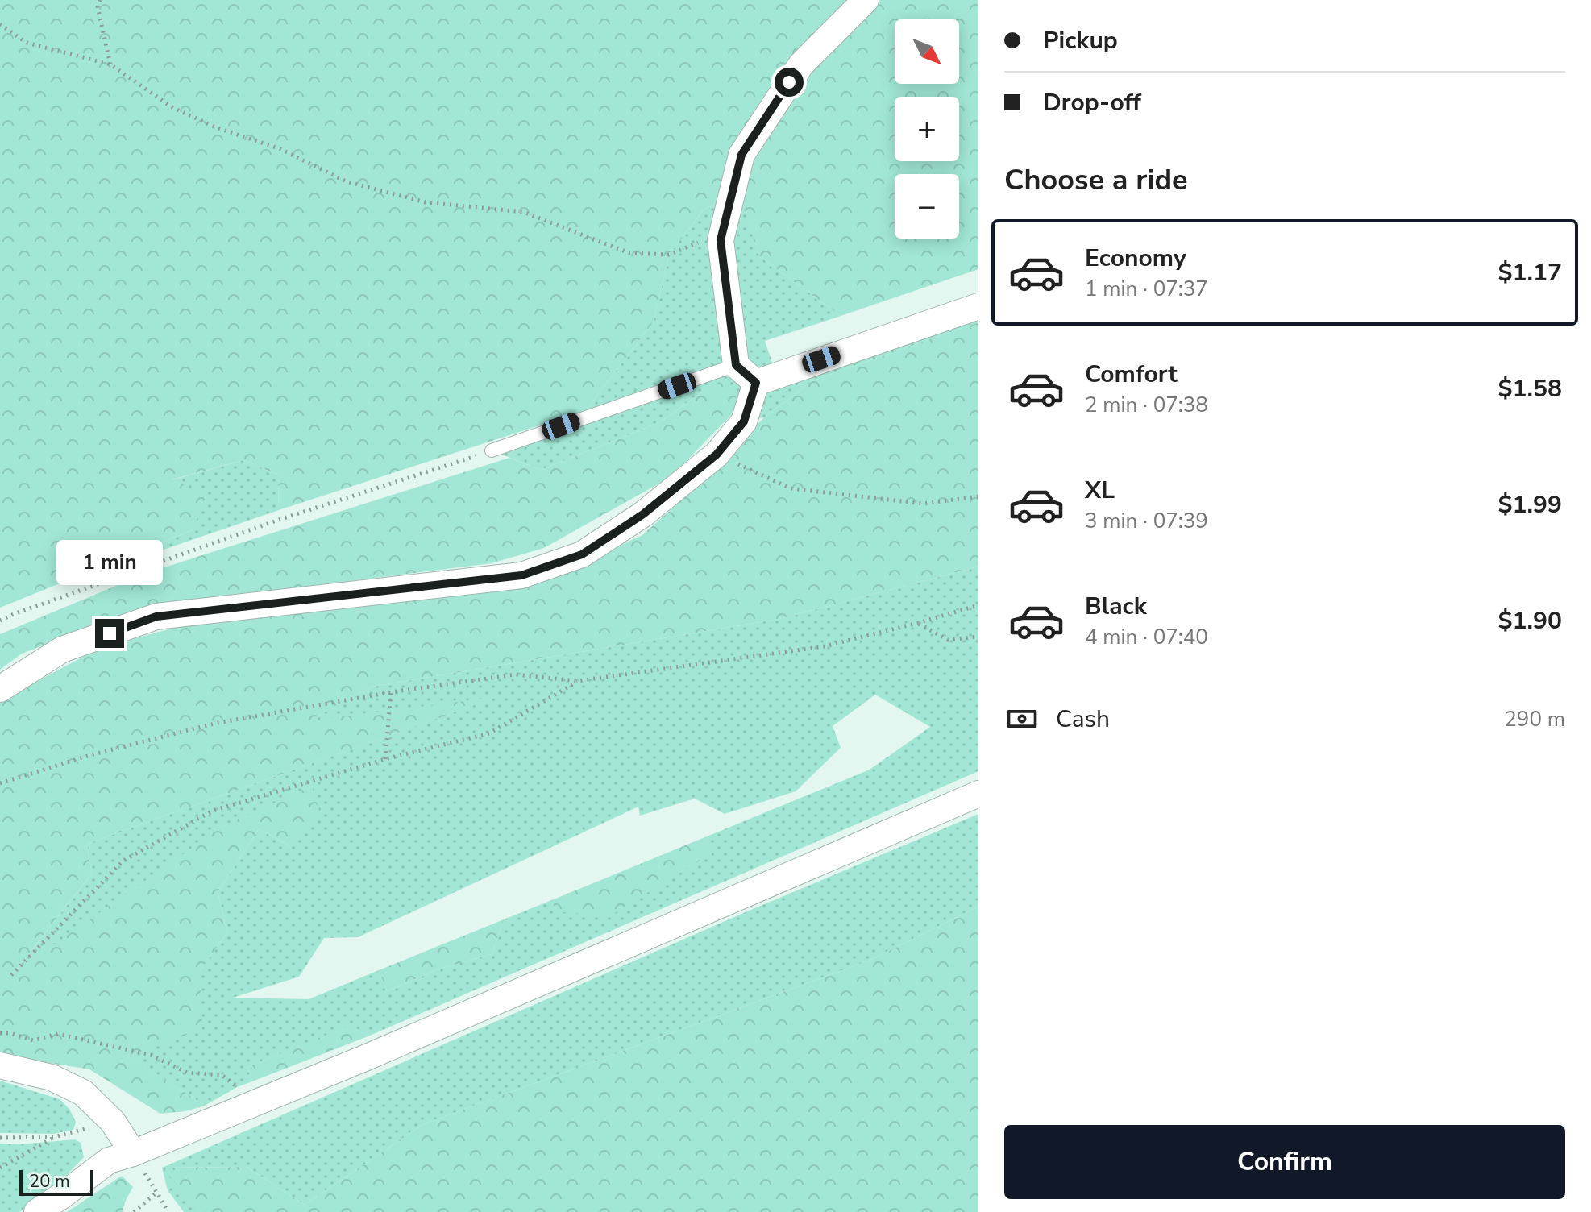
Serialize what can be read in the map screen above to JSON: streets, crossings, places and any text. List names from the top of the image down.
{
  "scale_bar": "20 m",
  "north": "bottom right",
  "page": {
    "banner": ["Pickup", "Drop-off"],
    "map_buttons": ["+", "−"],
    "heading": "Choose a ride",
    "list": [
      {
        "name": "Economy",
        "note": "1 min · 07:37",
        "value": "$1.17"
      },
      {
        "name": "Comfort",
        "note": "2 min · 07:38",
        "value": "$1.58"
      },
      {
        "name": "XL",
        "note": "3 min · 07:39",
        "value": "$1.99"
      },
      {
        "name": "Black",
        "note": "4 min · 07:40",
        "value": "$1.90"
      }
    ],
    "bubble": "1 min",
    "pay": ["Cash", "290 m"],
    "buttons": "Confirm",
    "scale": "20 m"
  }
}
